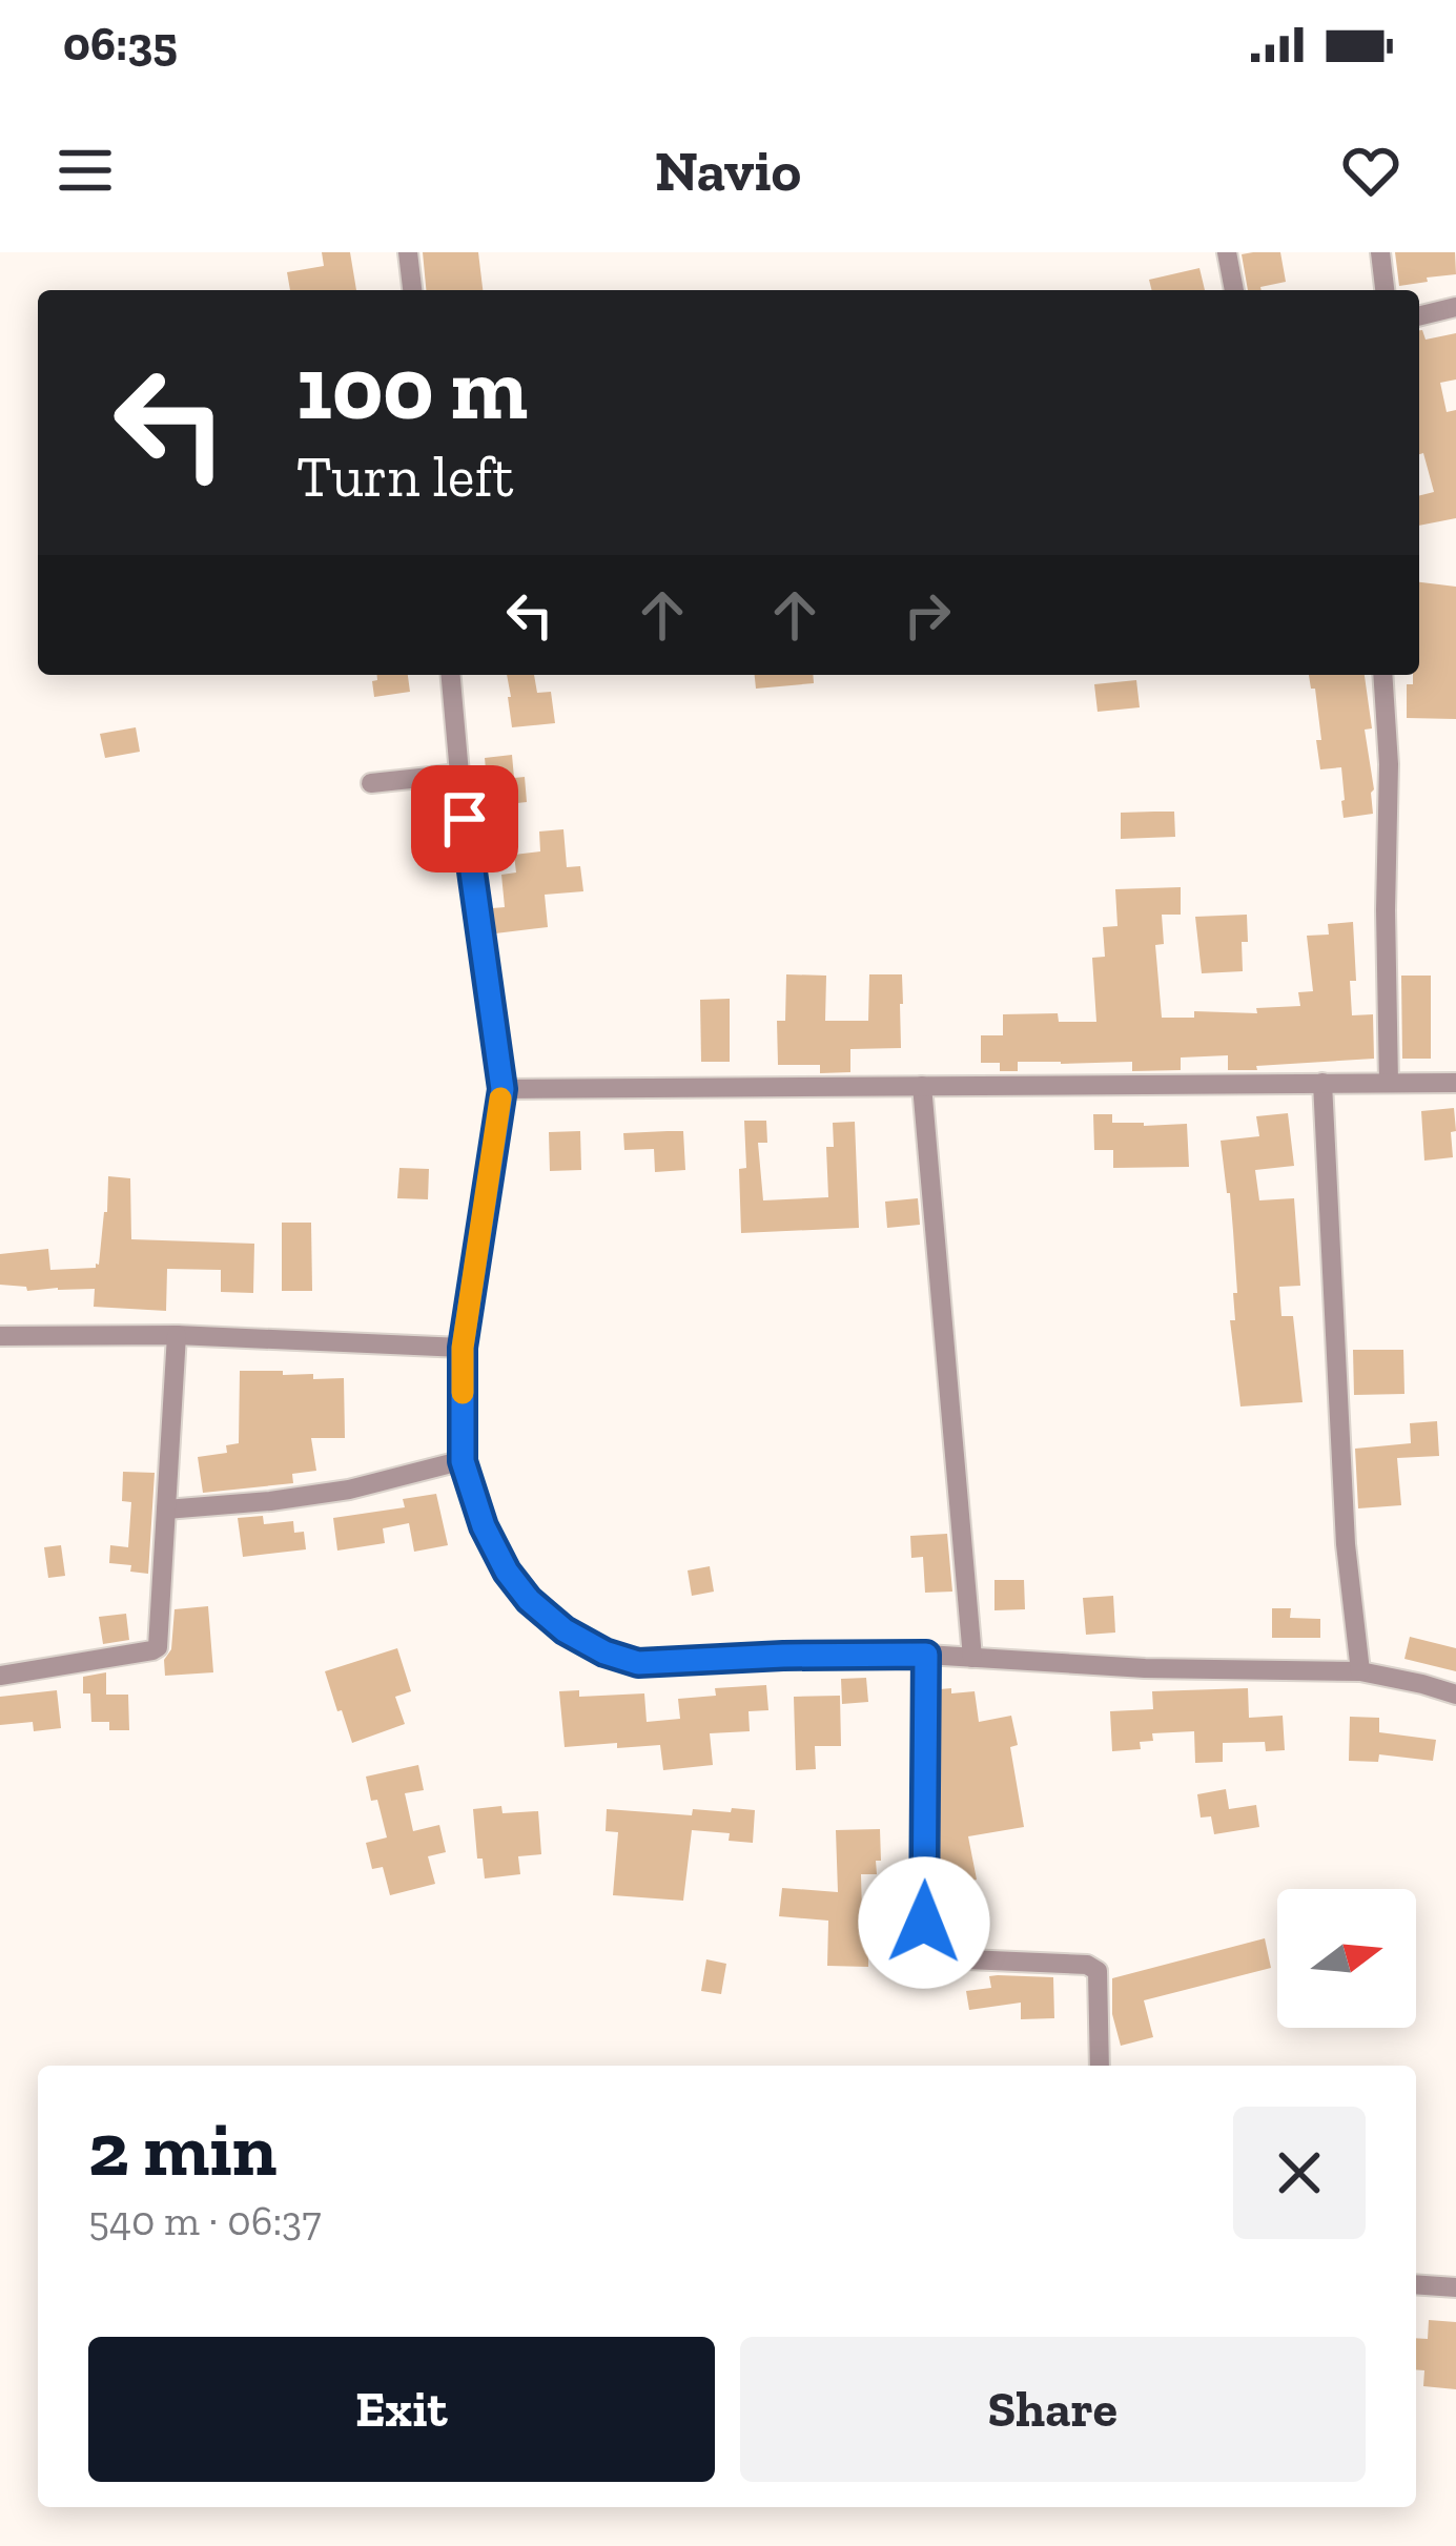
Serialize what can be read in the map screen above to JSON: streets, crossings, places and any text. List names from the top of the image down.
{
  "north": "right",
  "page": {
    "status": "06:35",
    "header": "Navio",
    "turn": ["100 m", "Turn left"],
    "heading": ["2 min", "540 m · 06:37"],
    "buttons": ["Exit", "Share"]
  }
}
